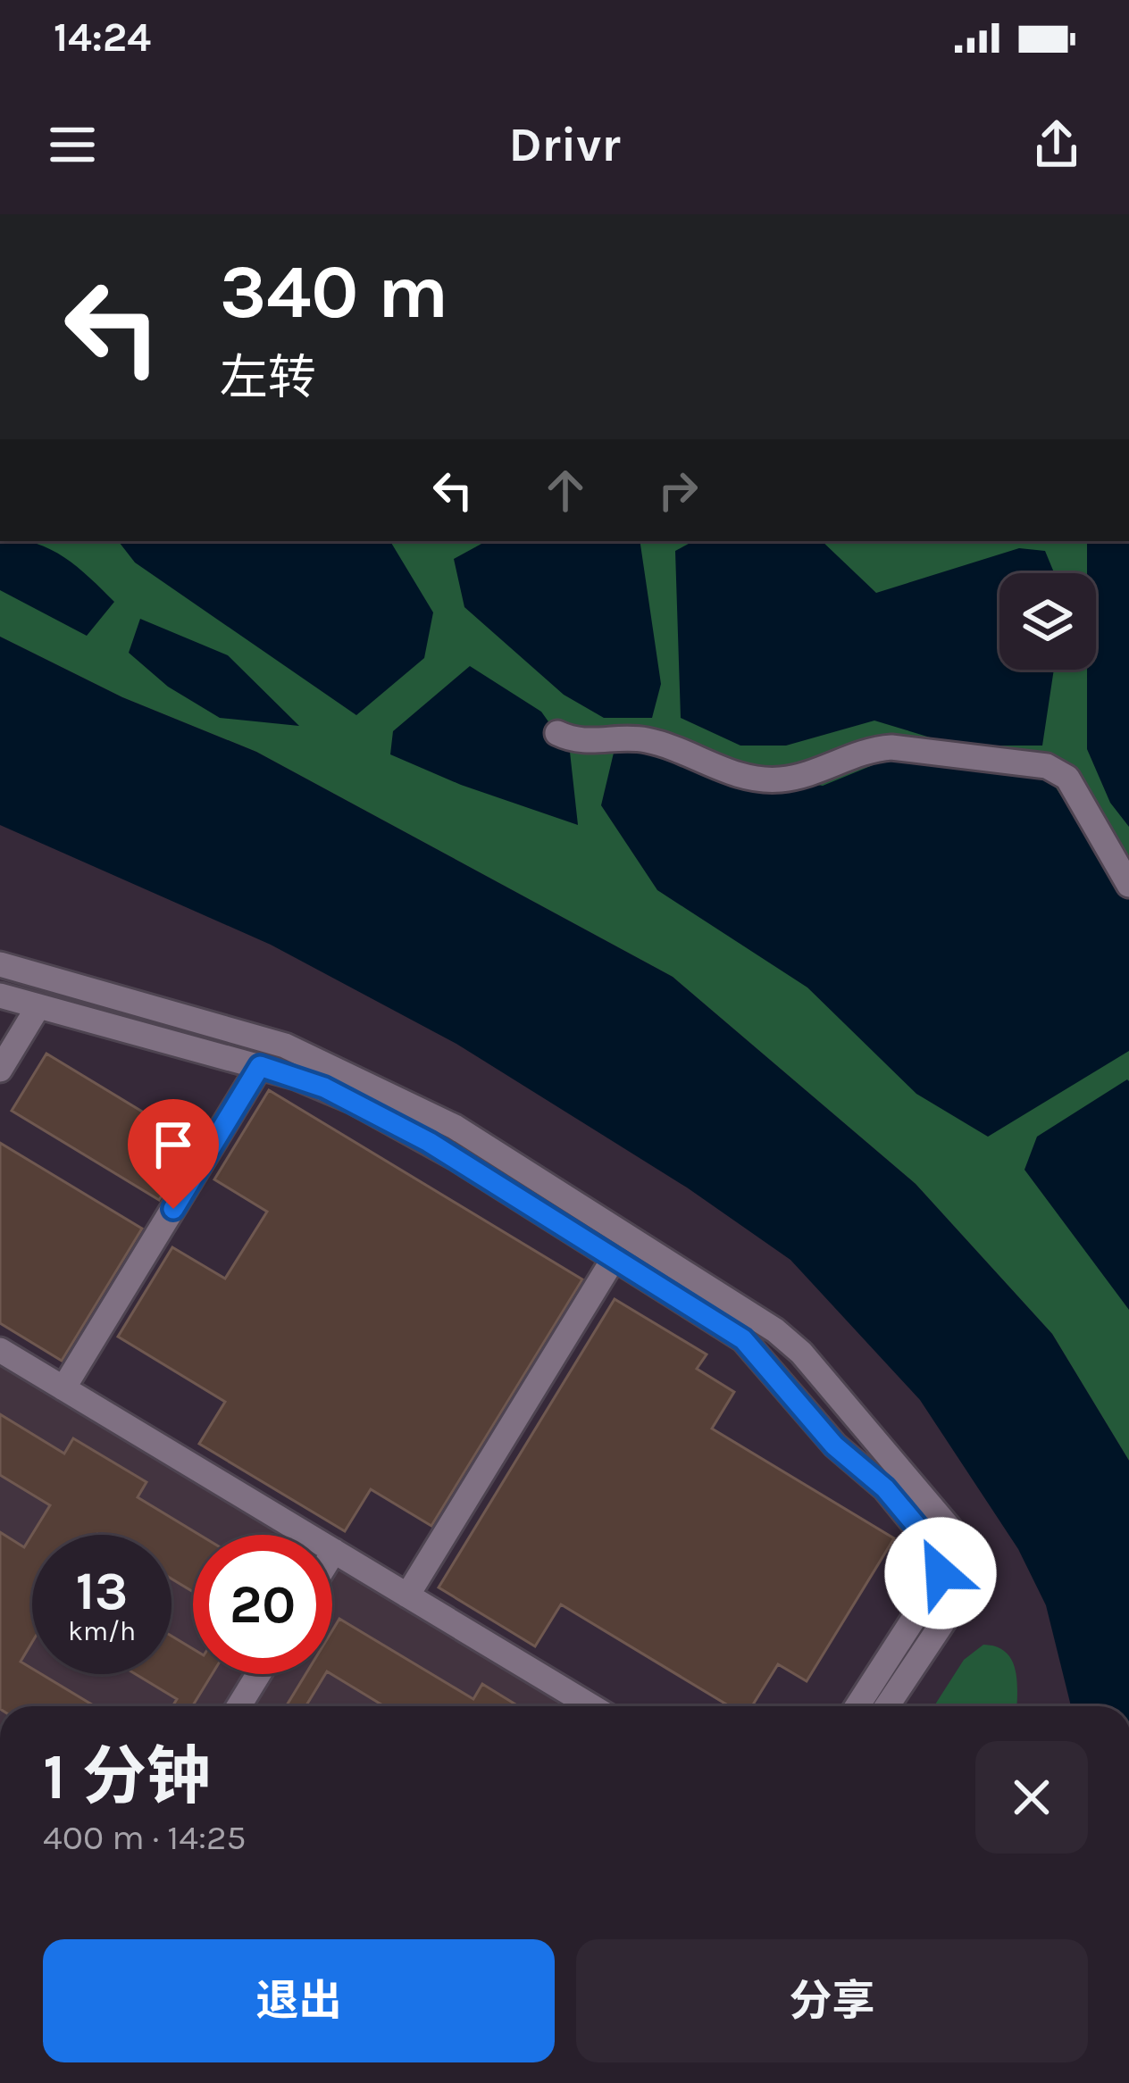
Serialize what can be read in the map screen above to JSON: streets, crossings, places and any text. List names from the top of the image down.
{
  "page": {
    "status": "14:24",
    "header": "Drivr",
    "turn": ["340 m", "左转"],
    "speed": "13 km/h",
    "limit": "20",
    "heading": ["1 分钟", "400 m · 14:25"],
    "buttons": ["退出", "分享"]
  }
}
